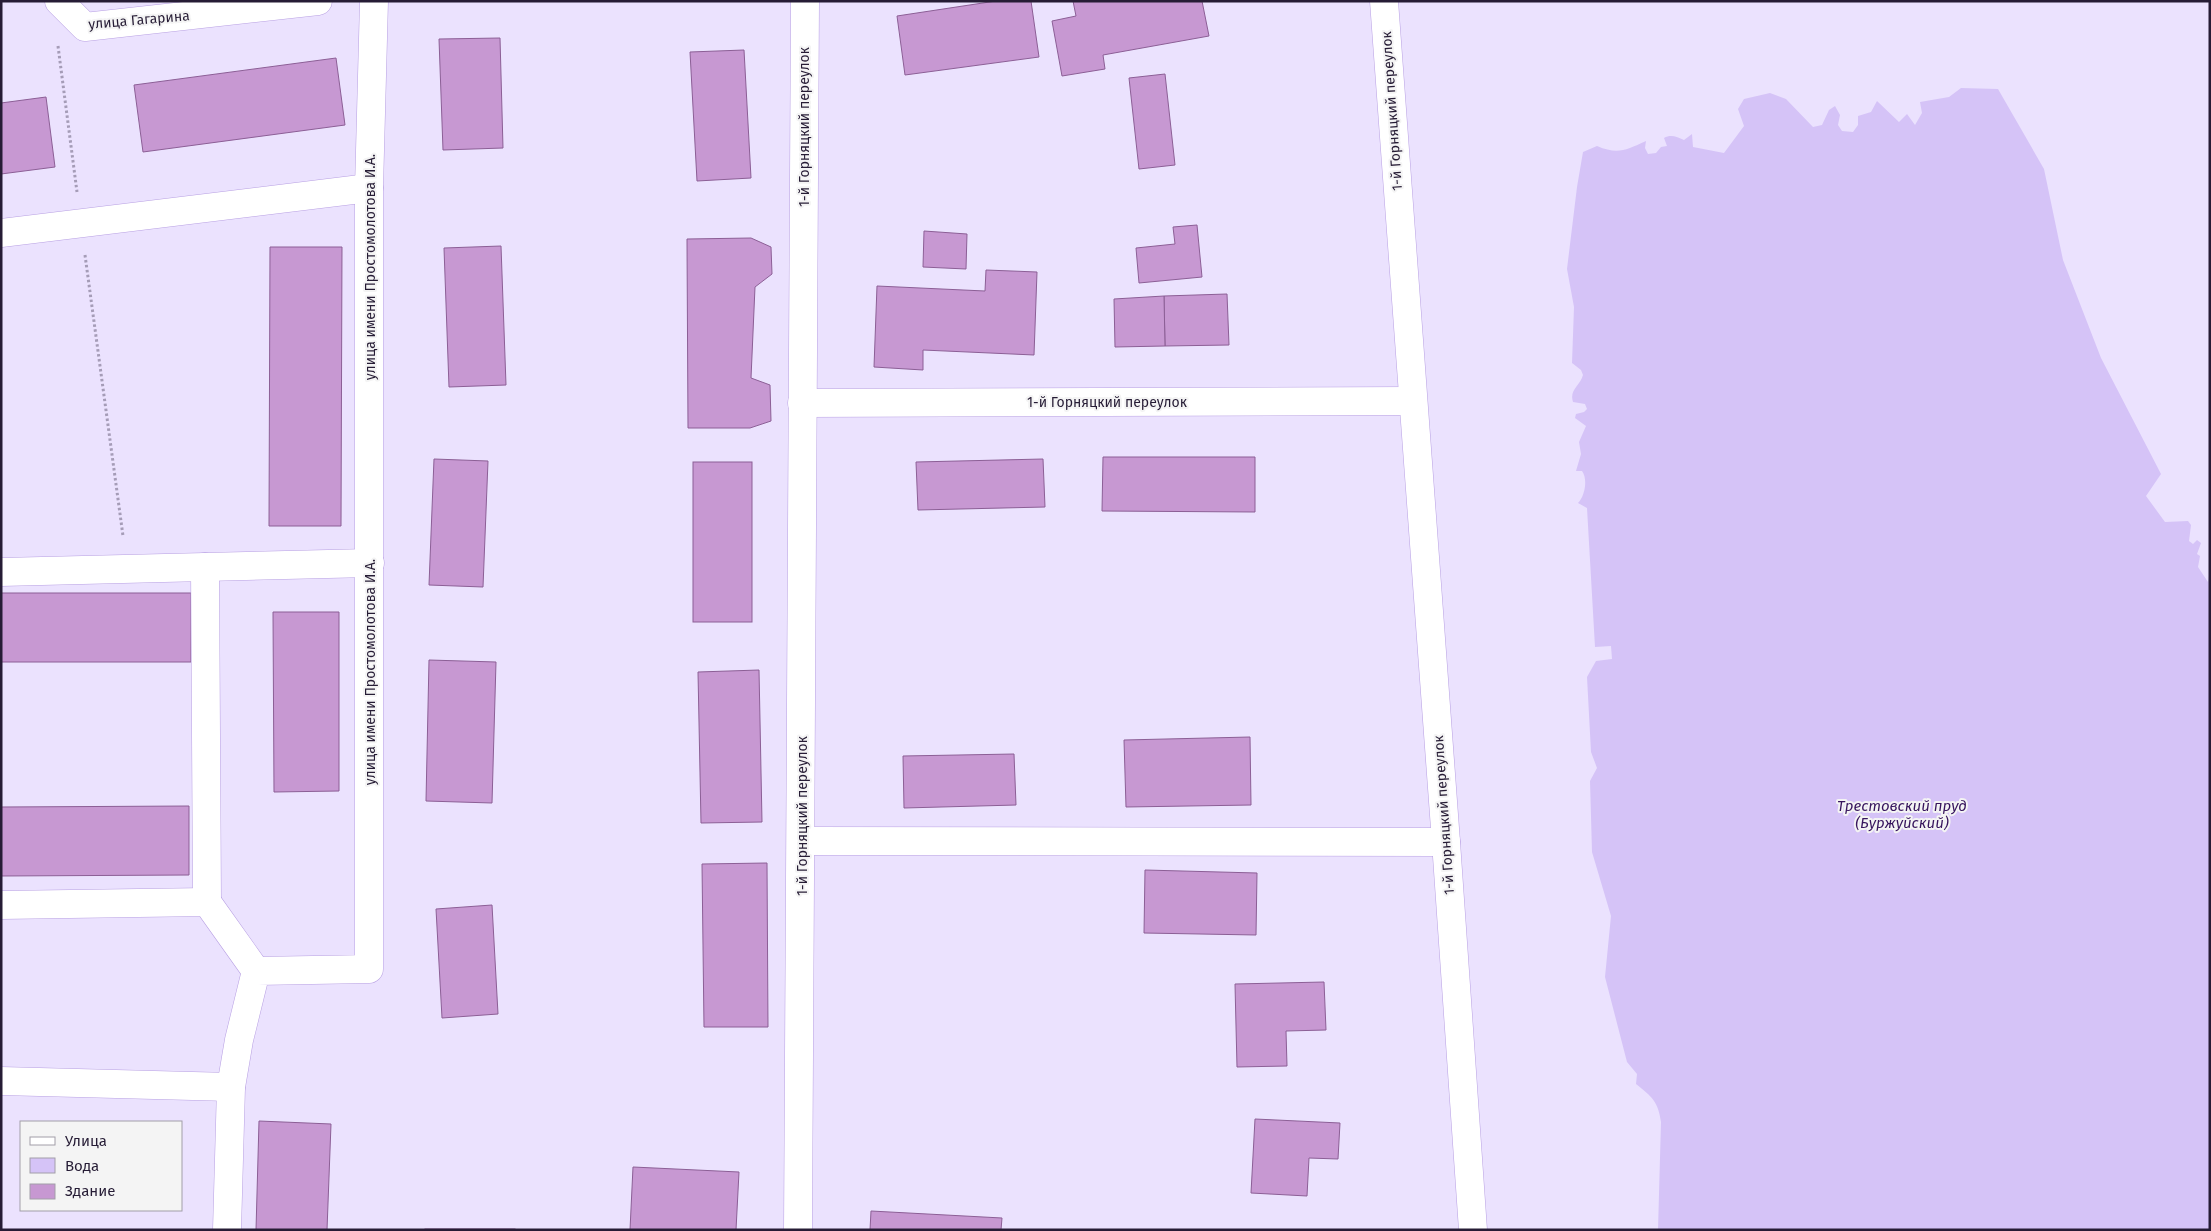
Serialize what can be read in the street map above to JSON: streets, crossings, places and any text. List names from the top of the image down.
{
  "streets": {
    "street": ["улица Гагарина", "1-й Горняцкий переулок", "улица имени Простомолотова И.А."]
  },
  "water": ["Трестовский пруд (Буржуйский)"],
  "legend": ["Улица", "Вода", "Здание"]
}
